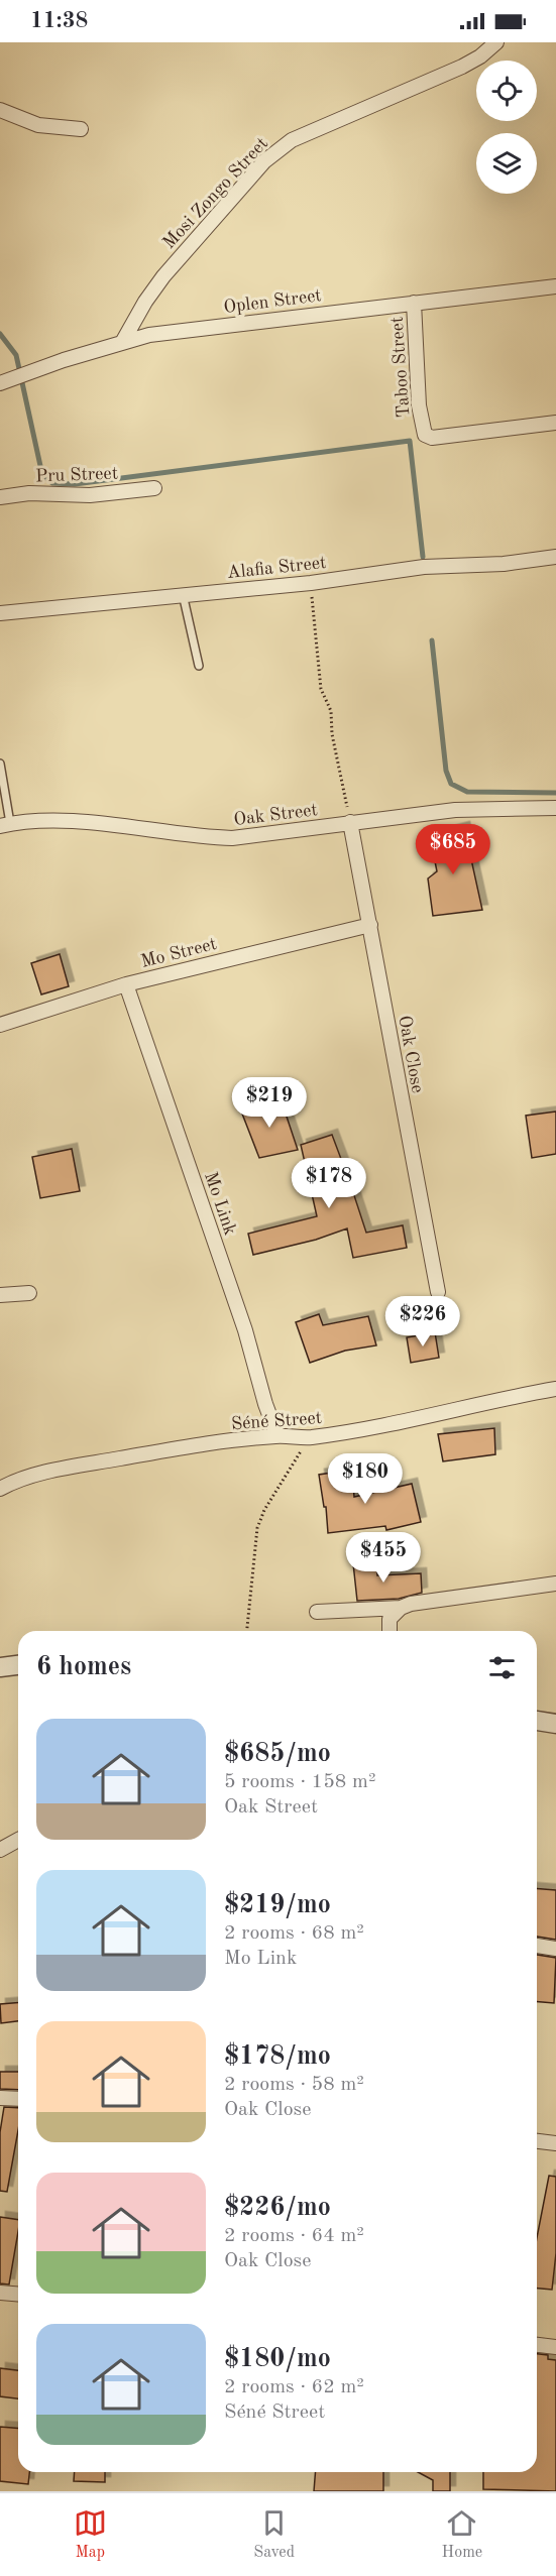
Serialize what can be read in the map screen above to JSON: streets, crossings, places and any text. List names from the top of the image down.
{
  "streets": {
    "street": [
      "Mosi Zongo Street",
      "Oplen Street",
      "Taboo Street",
      "Pru Street",
      "Alafia Street",
      "Oak Street",
      "Mo Street",
      "Oak Close",
      "Mo Link",
      "Séné Street"
    ]
  },
  "crossings": [
    ["Mosi Zongo Street", "Oplen Street"],
    ["Oplen Street", "Taboo Street"],
    ["Oak Street", "Oak Close"],
    ["Mo Street", "Oak Close"],
    ["Mo Street", "Mo Link"],
    ["Mo Link", "Séné Street"]
  ],
  "page": {
    "status": "11:38",
    "price": [
      "$685",
      "$219",
      "$178",
      "$226",
      "$180",
      "$455"
    ],
    "heading": "6 homes",
    "list": [
      {
        "name": "$685/mo",
        "note": "5 rooms · 158 m² · Oak Street"
      },
      {
        "name": "$219/mo",
        "note": "2 rooms · 68 m² · Mo Link"
      },
      {
        "name": "$178/mo",
        "note": "2 rooms · 58 m² · Oak Close"
      },
      {
        "name": "$226/mo",
        "note": "2 rooms · 64 m² · Oak Close"
      },
      {
        "name": "$180/mo",
        "note": "2 rooms · 62 m² · Séné Street"
      }
    ],
    "tabs": ["Map", "Saved", "Home"]
  }
}
